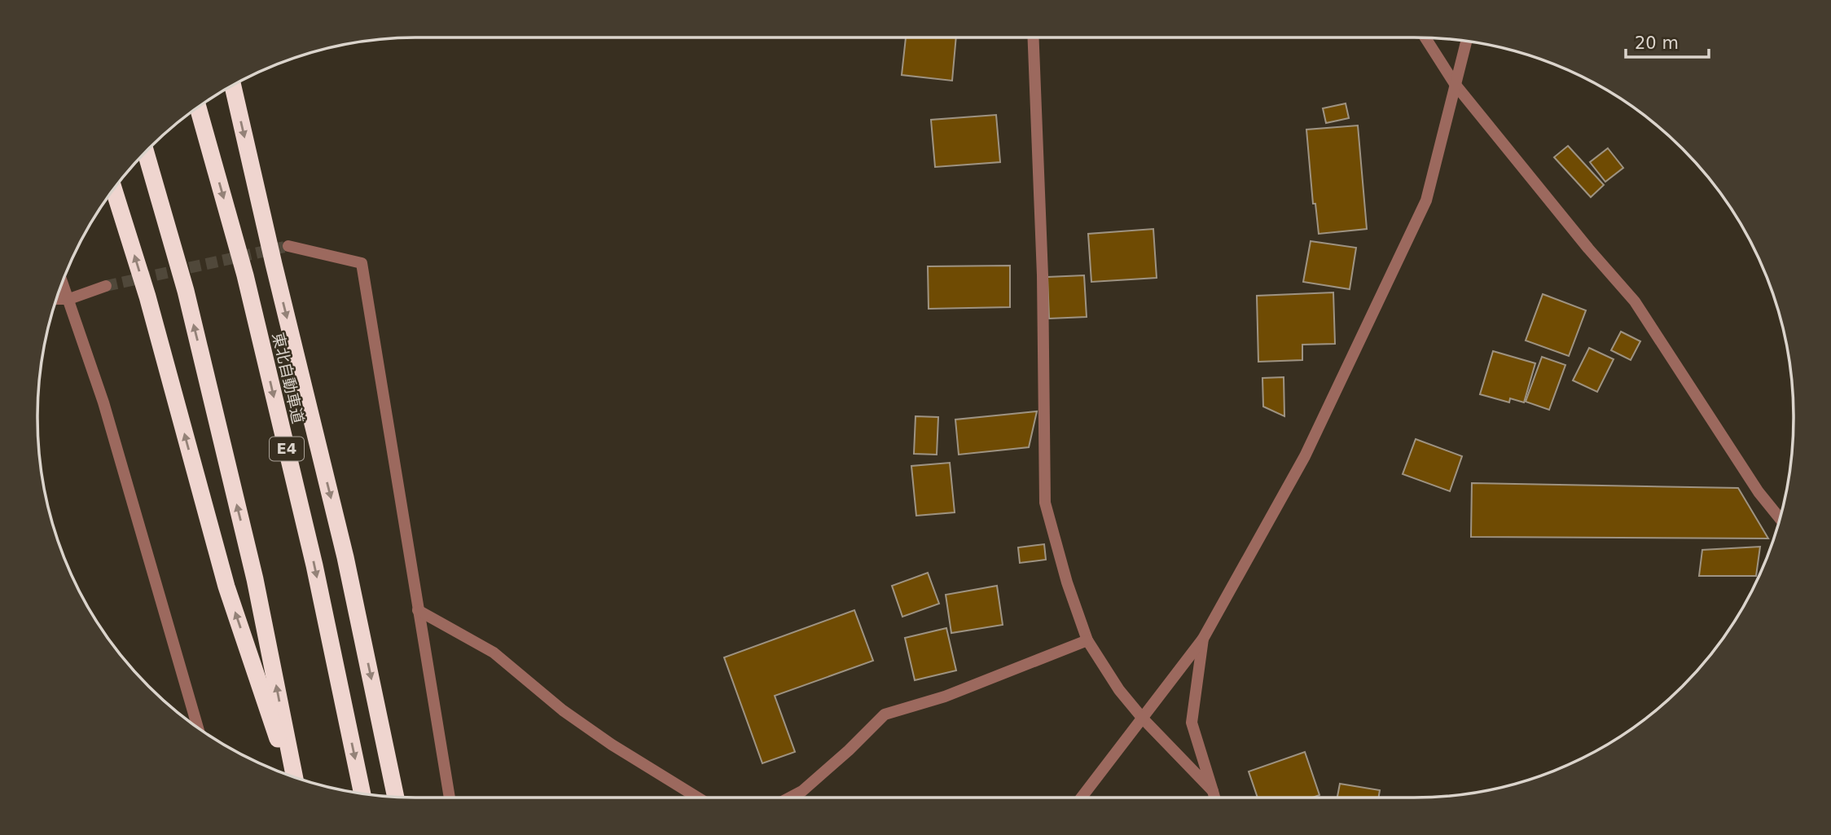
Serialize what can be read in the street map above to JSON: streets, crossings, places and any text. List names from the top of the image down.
{
  "streets": {
    "highway": ["東北自動車道", "E4"]
  },
  "scale_bar": "20 m"
}
